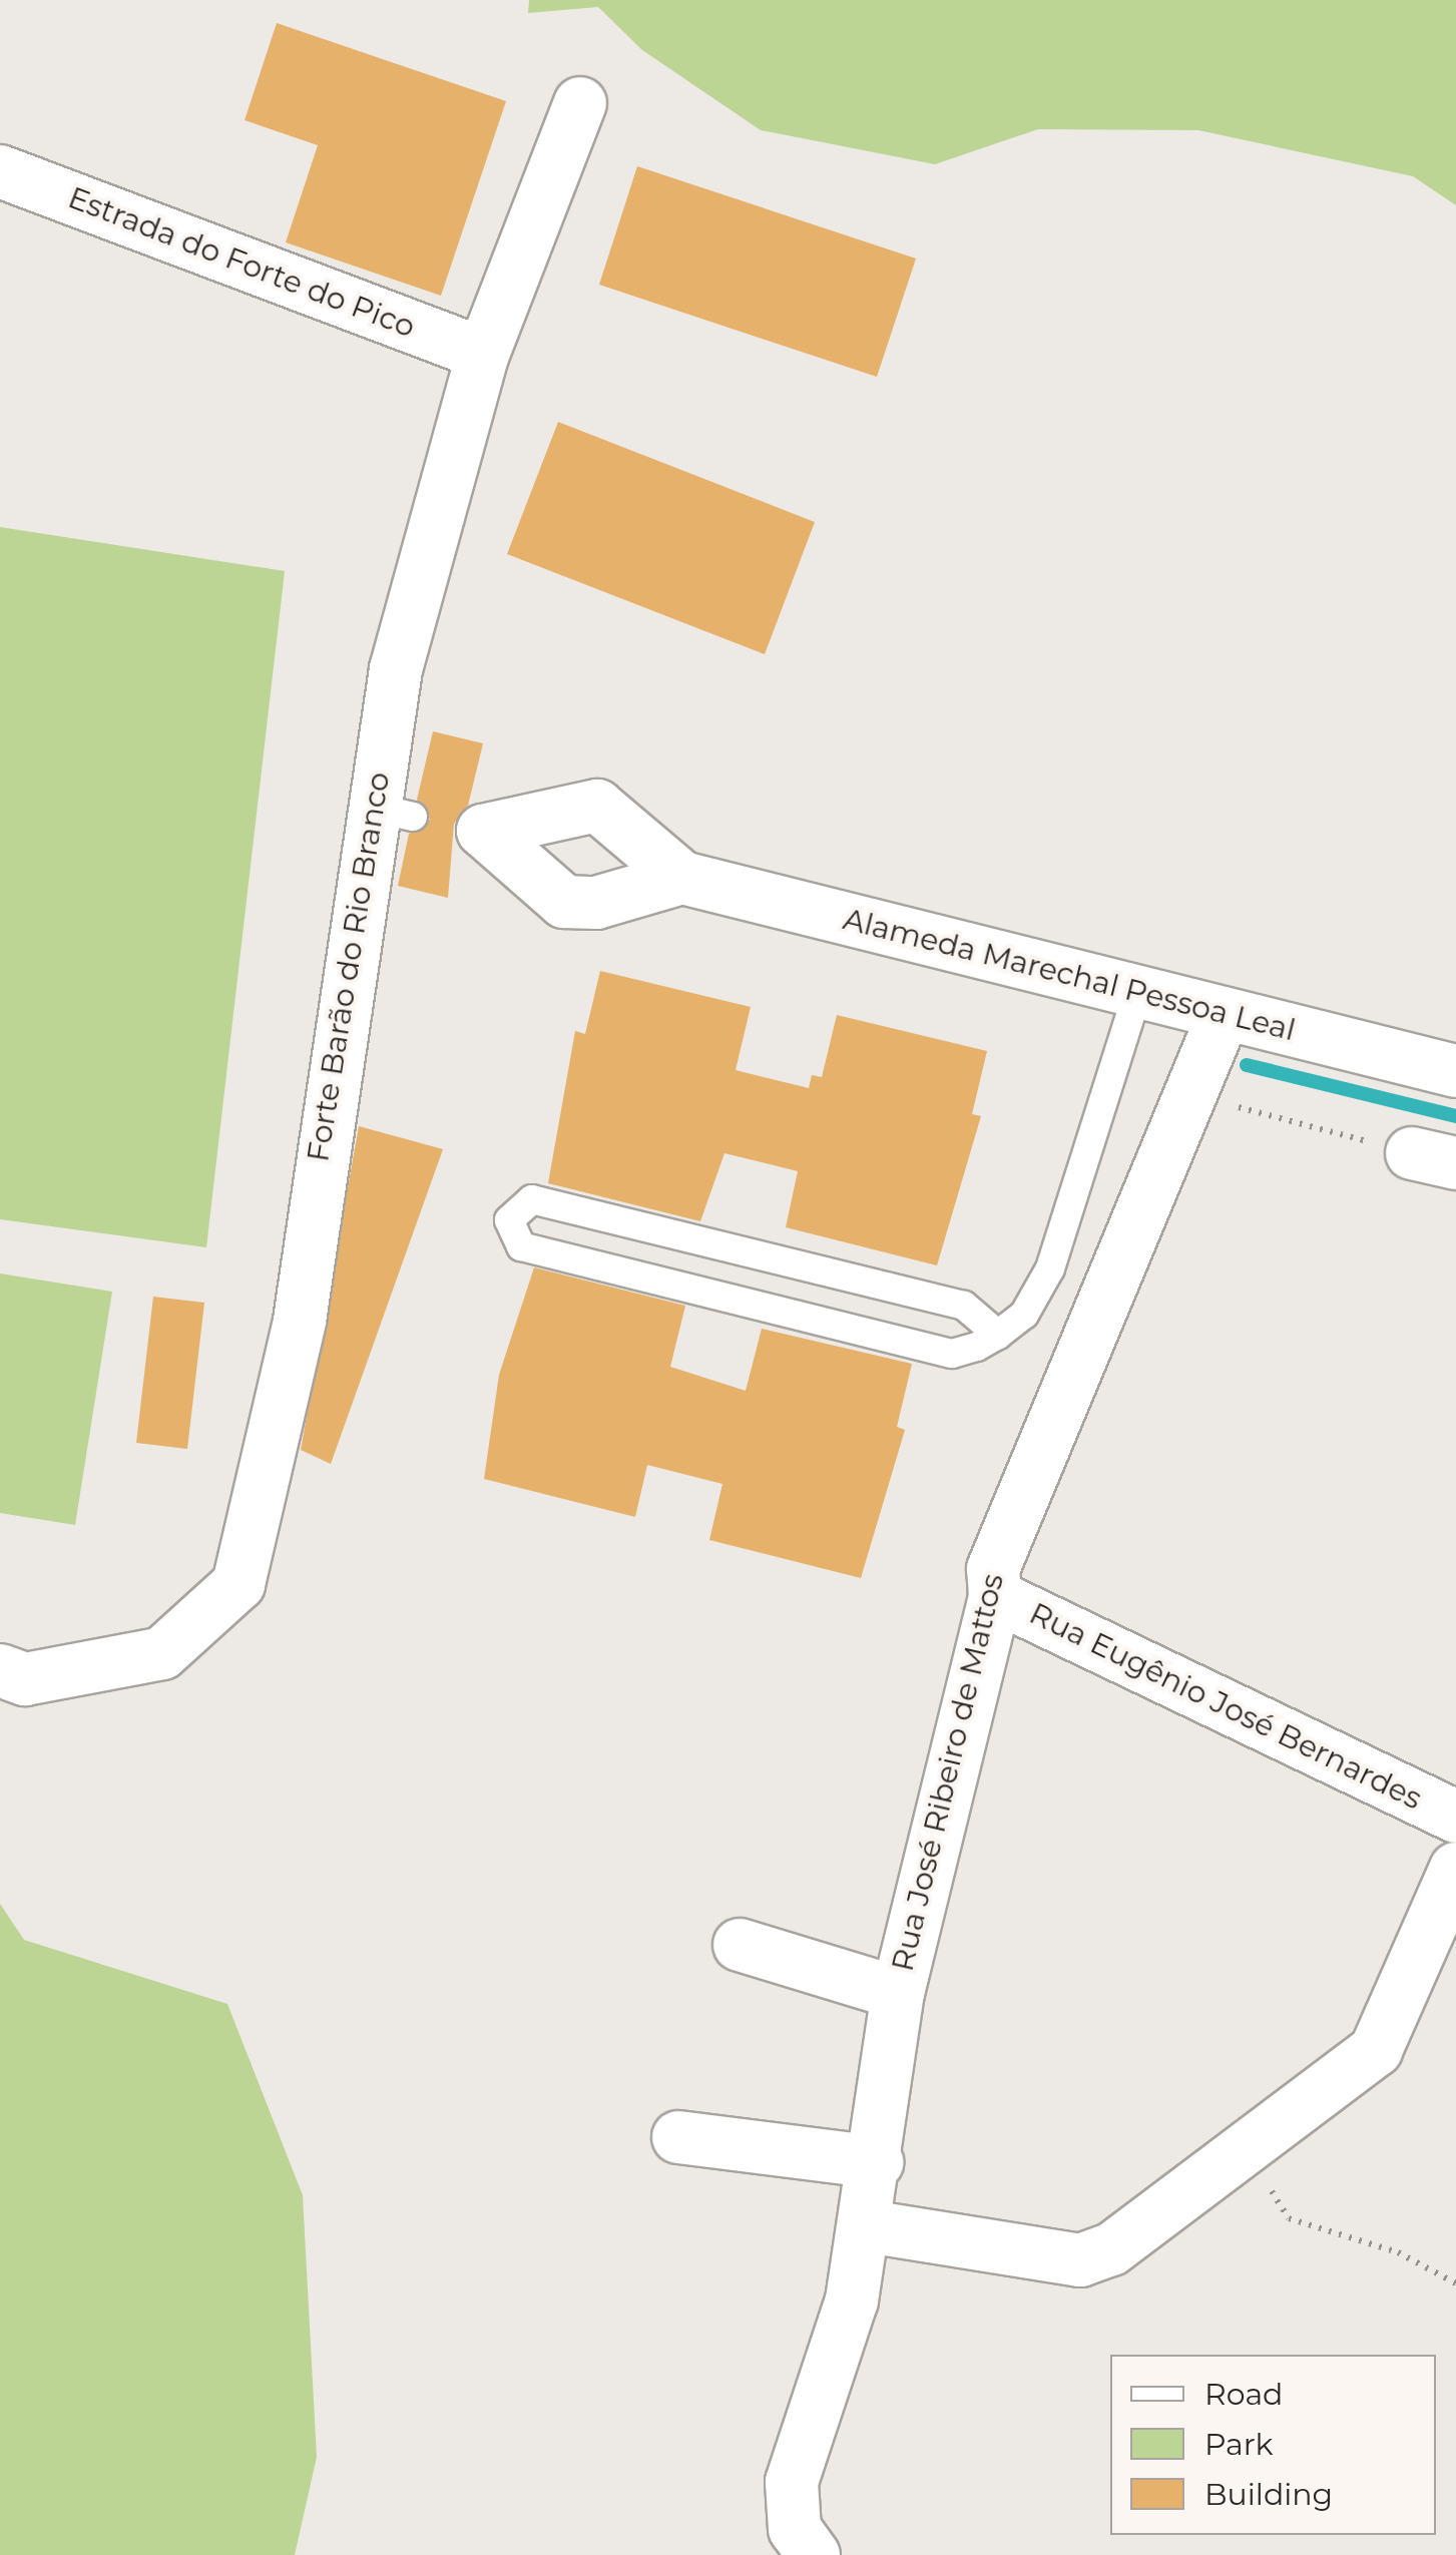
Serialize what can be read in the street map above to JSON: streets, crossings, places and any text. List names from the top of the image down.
{
  "streets": {
    "street": [
      "Estrada do Forte do Pico",
      "Forte Barão do Rio Branco",
      "Alameda Marechal Pessoa Leal",
      "Rua Eugênio José Bernardes",
      "Rua José Ribeiro de Mattos"
    ]
  },
  "crossings": [
    ["Estrada do Forte do Pico", "Forte Barão do Rio Branco"],
    ["Alameda Marechal Pessoa Leal", "Rua José Ribeiro de Mattos"],
    ["Rua Eugênio José Bernardes", "Rua José Ribeiro de Mattos"]
  ],
  "legend": ["Road", "Park", "Building"]
}
